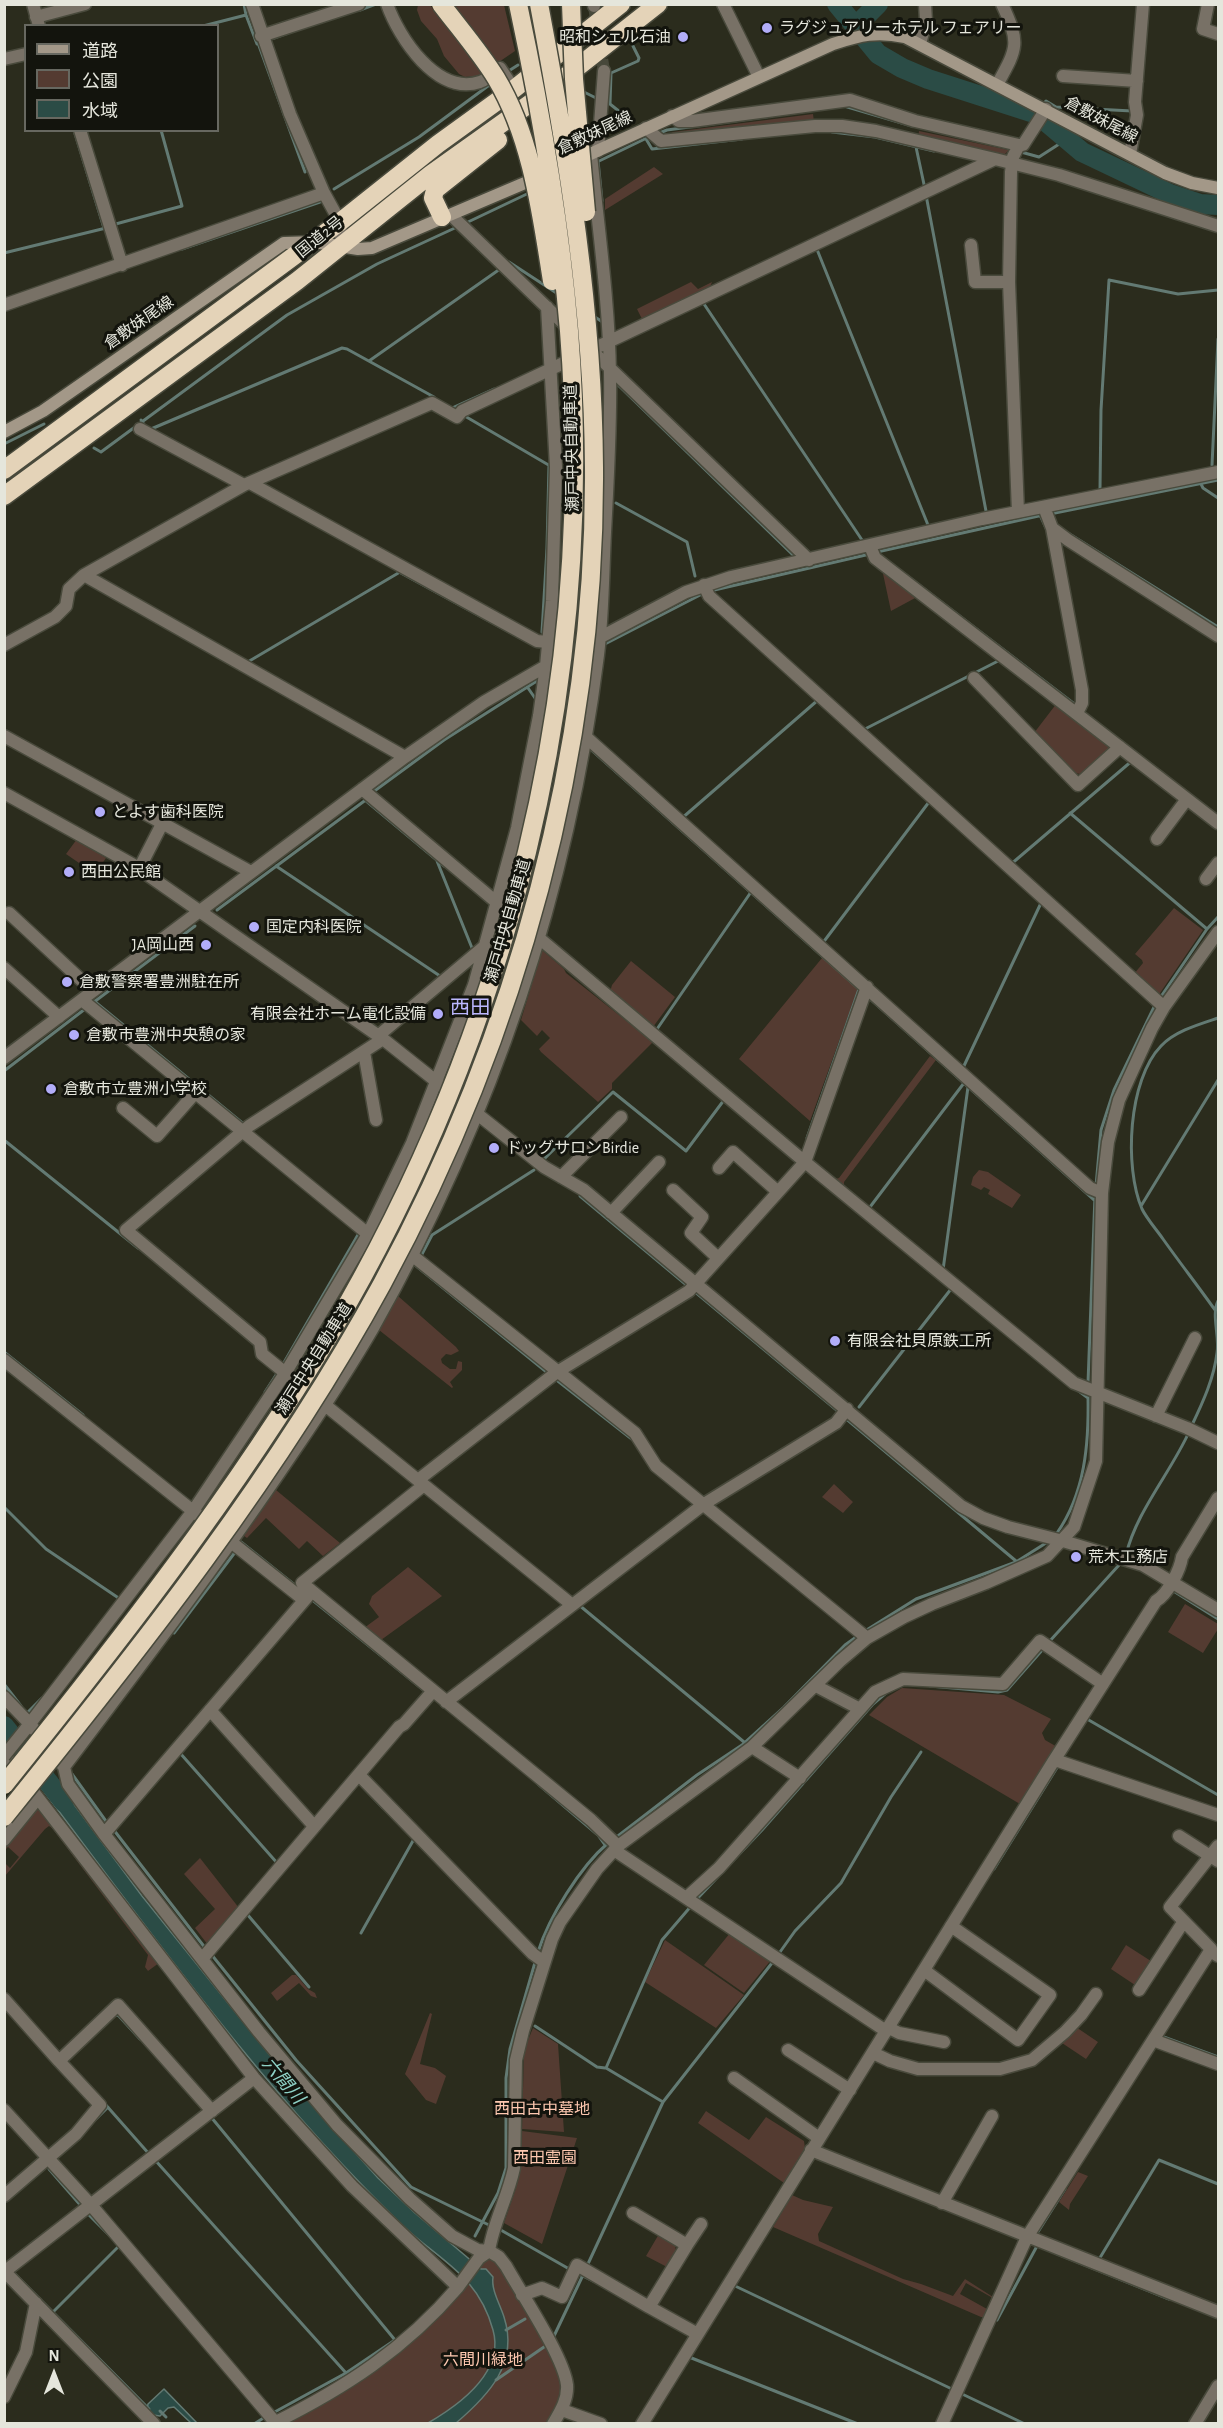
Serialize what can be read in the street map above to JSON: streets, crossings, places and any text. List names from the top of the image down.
{
  "streets": {
    "highway": ["国道2号", "瀬戸中央自動車道"],
    "main road": ["倉敷妹尾線"]
  },
  "crossings": [
    ["倉敷妹尾線", "国道2号"]
  ],
  "districts": ["西田"],
  "water": ["六間川"],
  "parks": ["西田古中墓地", "西田霊園", "六間川緑地"],
  "places": [
    "ラグジュアリーホテル フェアリー",
    "昭和シェル石油",
    "とよす歯科医院",
    "西田公民館",
    "国定内科医院",
    "JA岡山西",
    "倉敷警察署豊洲駐在所",
    "有限会社ホーム電化設備",
    "倉敷市豊洲中央憩の家",
    "倉敷市立豊洲小学校",
    "ドッグサロンBirdie",
    "有限会社貝原鉄工所",
    "荒木工務店"
  ],
  "legend": ["道路", "公園", "水域"],
  "north": "top"
}
